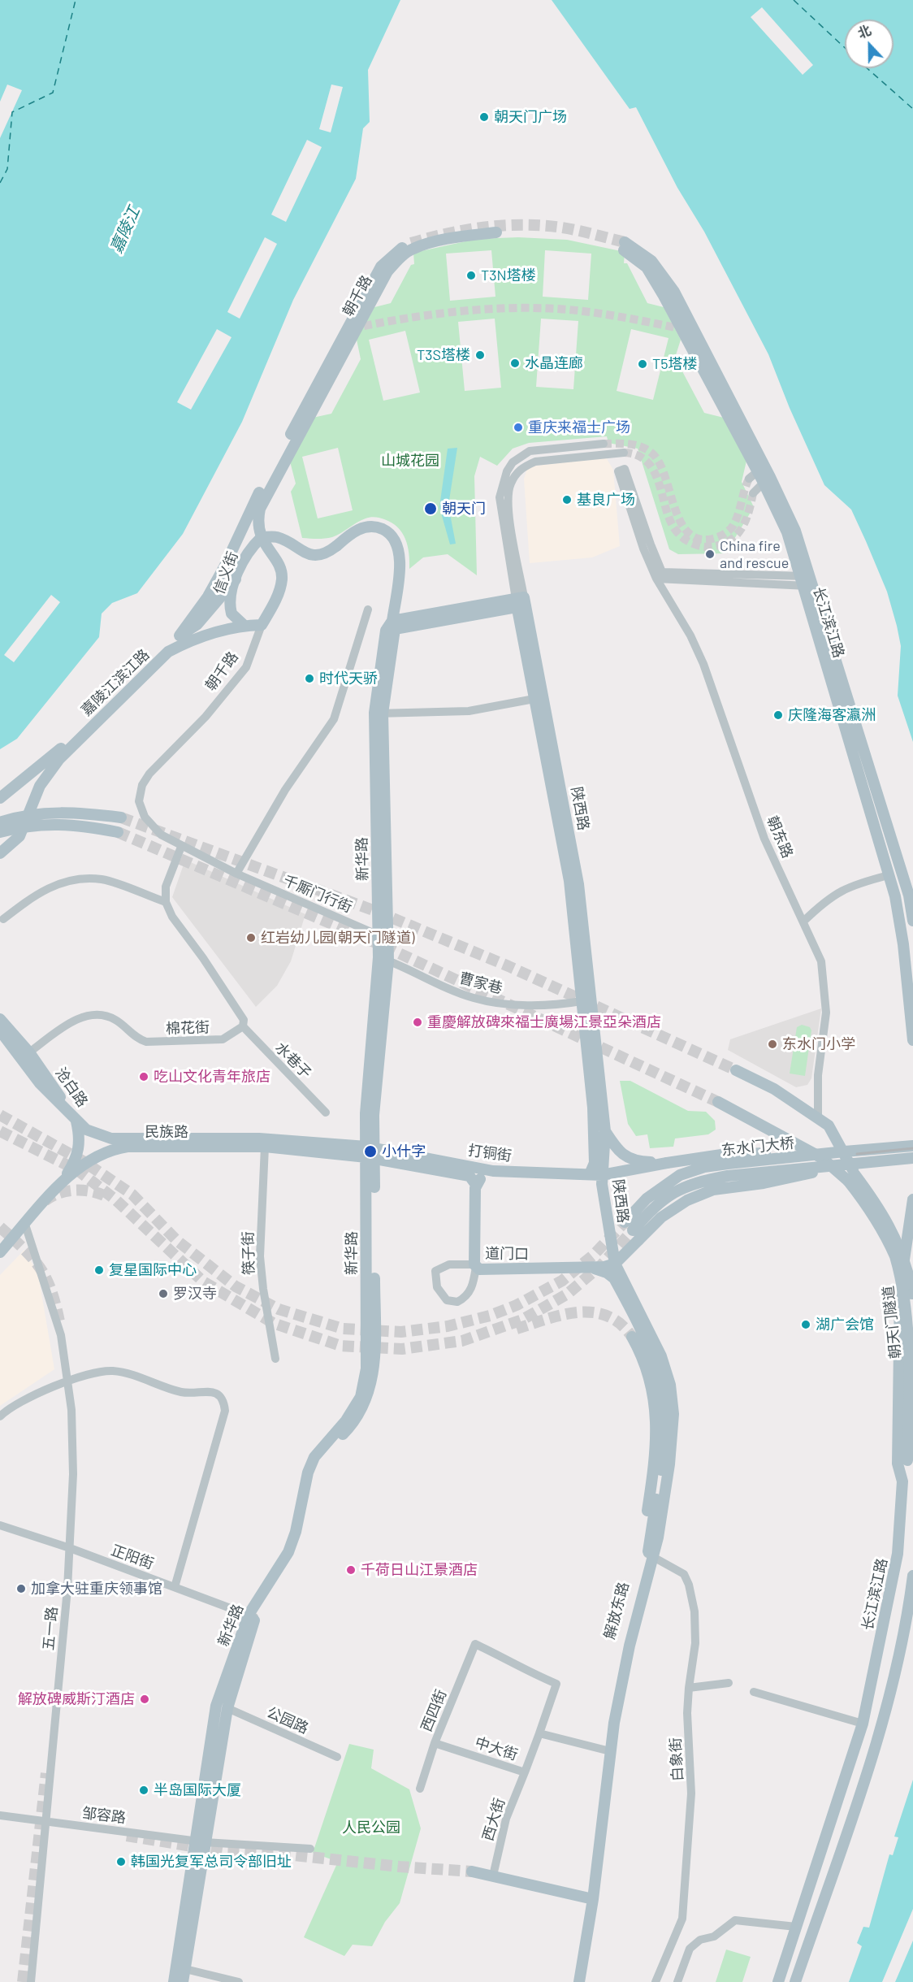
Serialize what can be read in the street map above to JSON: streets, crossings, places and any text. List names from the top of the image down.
{
  "streets": {
    "main road": [
      "朝千路",
      "信义街",
      "长江滨江路",
      "嘉陵江滨江路",
      "陕西路",
      "新华路",
      "沧白路",
      "民族路",
      "东水门大桥",
      "打铜街",
      "道门口",
      "朝天门隧道",
      "解放东路"
    ],
    "street": [
      "朝东路",
      "千厮门行街",
      "曹家巷",
      "棉花街",
      "水巷子",
      "筷子街",
      "正阳街",
      "五一路",
      "西四街",
      "公园路",
      "中大街",
      "白象街",
      "邹容路",
      "西大街"
    ]
  },
  "crossings": [
    ["朝千路", "信义街"],
    ["朝千路", "嘉陵江滨江路"],
    ["朝千路", "千厮门行街"],
    ["信义街", "嘉陵江滨江路"],
    ["信义街", "新华路"],
    ["长江滨江路", "朝天门隧道"],
    ["陕西路", "曹家巷"],
    ["陕西路", "打铜街"],
    ["陕西路", "道门口"],
    ["陕西路", "解放东路"],
    ["朝东路", "朝天门隧道"],
    ["新华路", "千厮门行街"],
    ["新华路", "曹家巷"],
    ["新华路", "民族路"],
    ["新华路", "打铜街"],
    ["新华路", "正阳街"],
    ["新华路", "公园路"],
    ["新华路", "邹容路"],
    ["棉花街", "水巷子"],
    ["棉花街", "沧白路"],
    ["沧白路", "民族路"],
    ["民族路", "打铜街"],
    ["民族路", "筷子街"],
    ["民族路", "五一路"],
    ["东水门大桥", "打铜街"],
    ["打铜街", "道门口"],
    ["道门口", "解放东路"],
    ["正阳街", "五一路"],
    ["解放东路", "白象街"],
    ["五一路", "邹容路"],
    ["西四街", "中大街"],
    ["中大街", "西大街"]
  ],
  "water": ["嘉陵江"],
  "parks": ["山城花园", "人民公园"],
  "places": [
    "朝天门广场",
    "T3N塔楼",
    "T3S塔楼",
    "水晶连廊",
    "T5塔楼",
    "重庆来福士广场",
    "基良广场",
    "朝天门",
    "China fire and rescue",
    "时代天骄",
    "庆隆海客瀛洲",
    "红岩幼儿园(朝天门隧道)",
    "重慶解放碑來福士廣場江景亞朵酒店",
    "东水门小学",
    "吃山文化青年旅店",
    "小什字",
    "复星国际中心",
    "罗汉寺",
    "湖广会馆",
    "千荷日山江景酒店",
    "加拿大驻重庆领事馆",
    "解放碑威斯汀酒店",
    "半岛国际大厦",
    "韩国光复军总司令部旧址"
  ],
  "north": "top"
}
